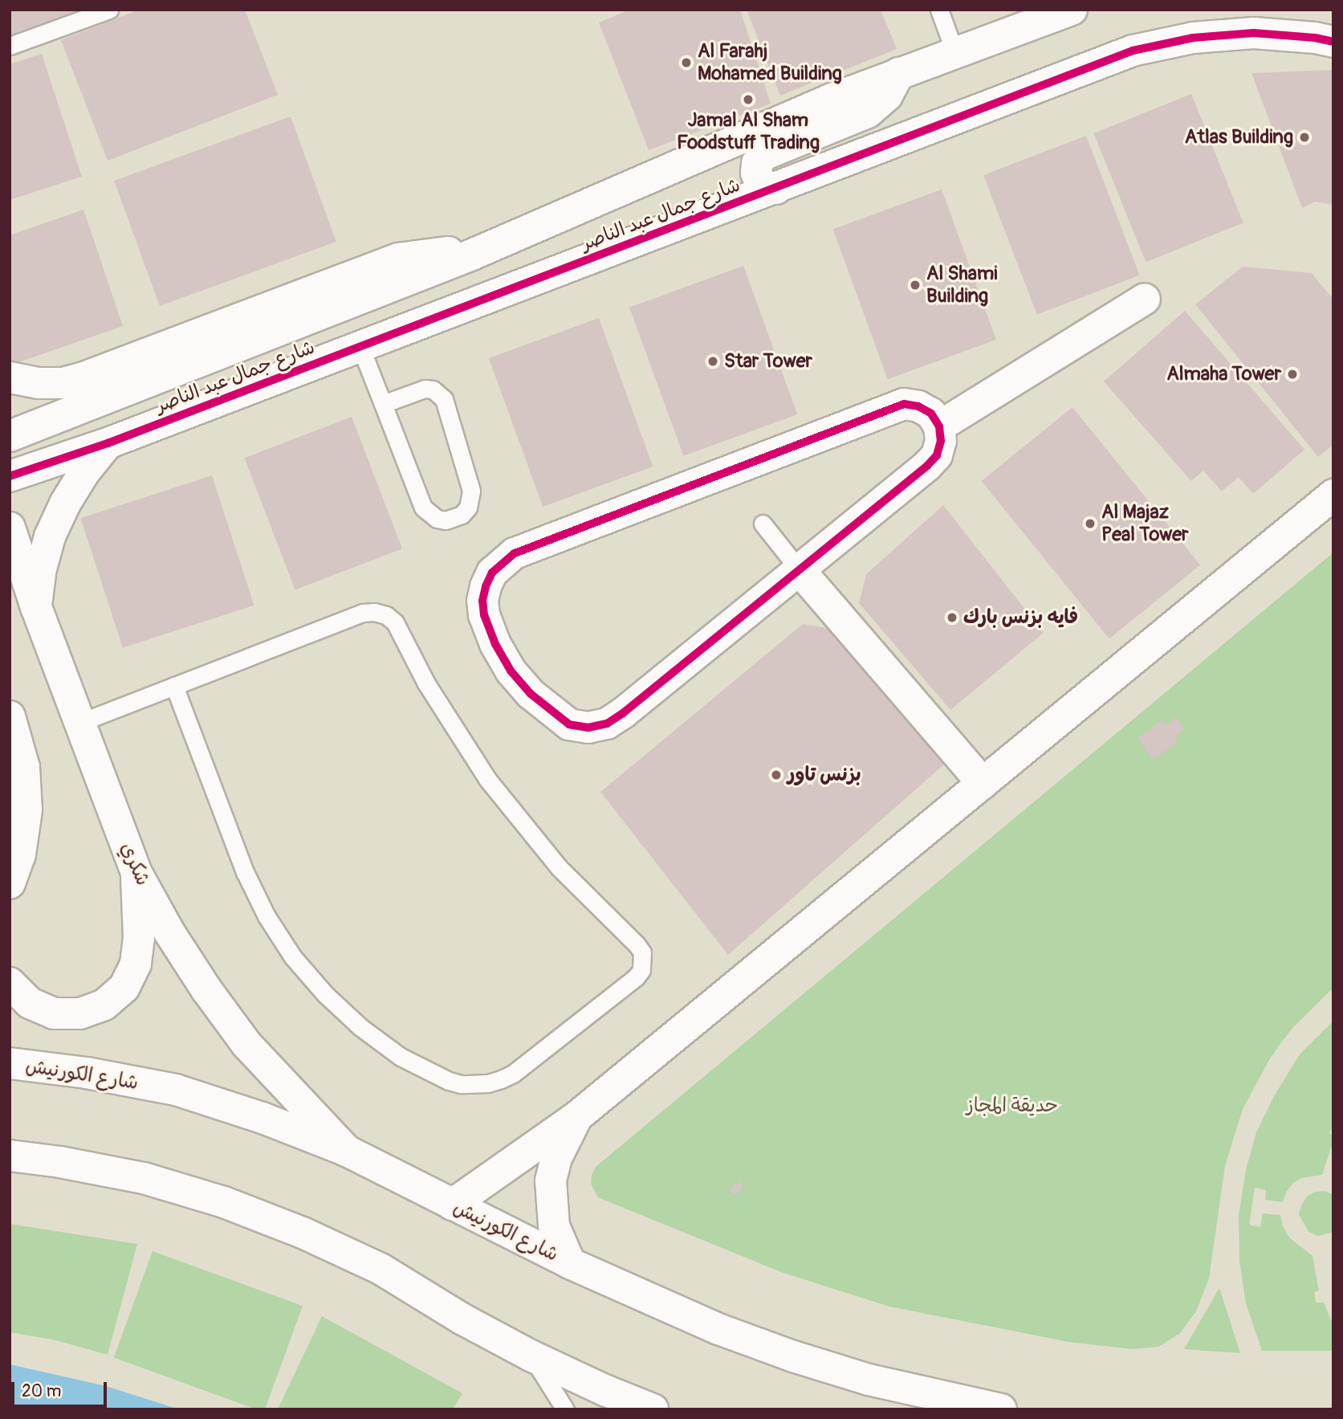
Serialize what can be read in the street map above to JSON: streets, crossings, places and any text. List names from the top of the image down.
{
  "streets": {
    "street": ["شارع جمال عبد الناصر", "شكري", "شارع الكورنيش"]
  },
  "crossings": [
    ["شكري", "شارع الكورنيش"]
  ],
  "parks": ["حديقة المجاز"],
  "places": [
    "Al Farahj Mohamed Building",
    "Jamal Al Sham Foodstuff Trading",
    "Atlas Building",
    "Al Shami Building",
    "Star Tower",
    "Almaha Tower",
    "Al Majaz Peal Tower",
    "فايه بزنس بارك",
    "بزنس تاور"
  ],
  "scale_bar": "20 m"
}
